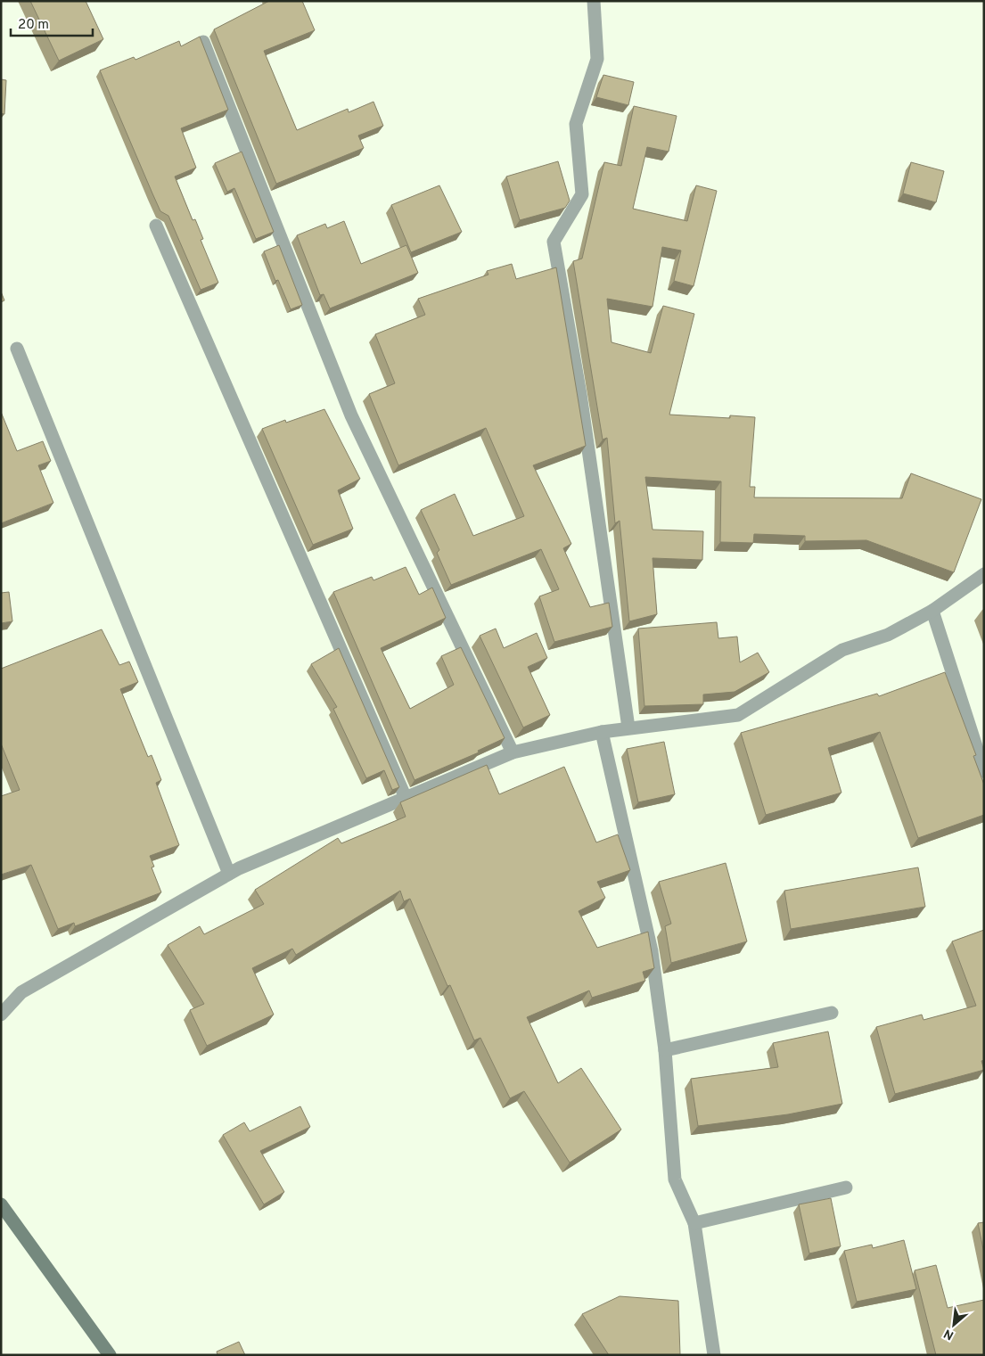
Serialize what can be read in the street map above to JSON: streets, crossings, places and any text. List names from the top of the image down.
{
  "scale_bar": "20 m",
  "north": "bottom left"
}
